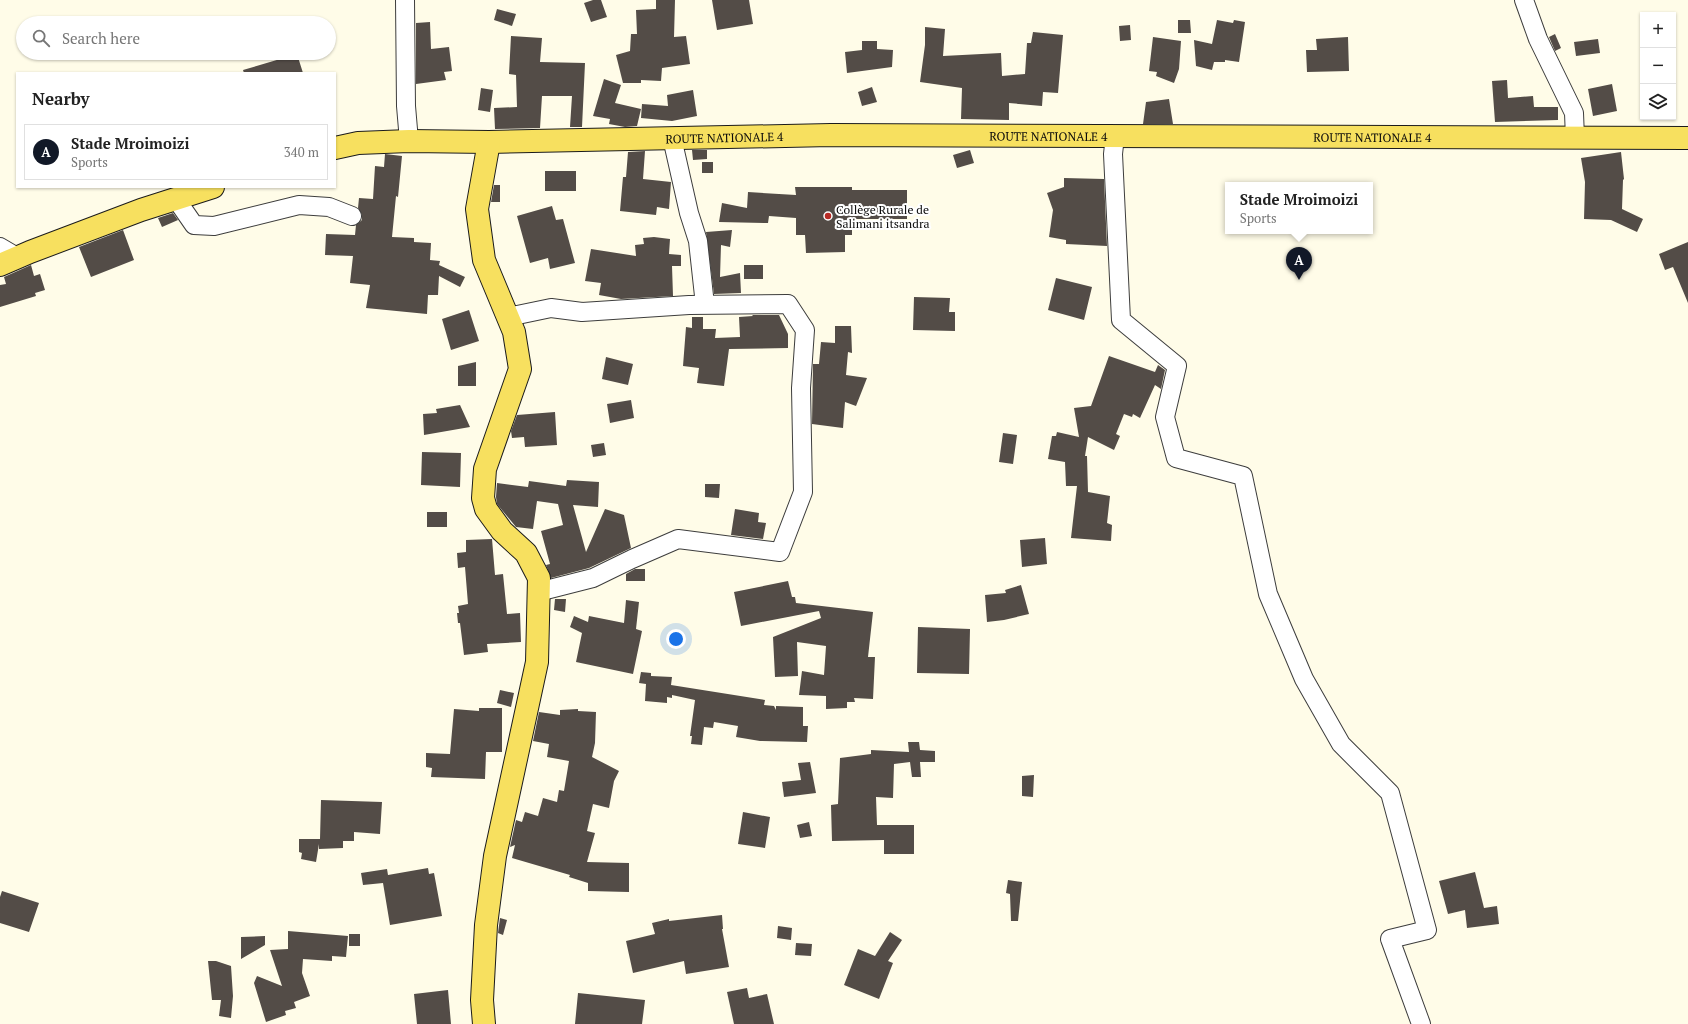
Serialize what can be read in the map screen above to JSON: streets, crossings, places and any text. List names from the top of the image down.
{
  "streets": {
    "main road": ["ROUTE NATIONALE 4"]
  },
  "places": ["Collège Rurale de Salimani itsandra"],
  "page": {
    "map_buttons": ["+", "−"],
    "search": "Search here",
    "heading": "Nearby",
    "list": [
      {
        "mark": "A",
        "name": "Stade Mroimoizi",
        "note": "Sports",
        "value": "340 m"
      }
    ],
    "popup": ["Stade Mroimoizi", "Sports"],
    "pins": "A"
  }
}
